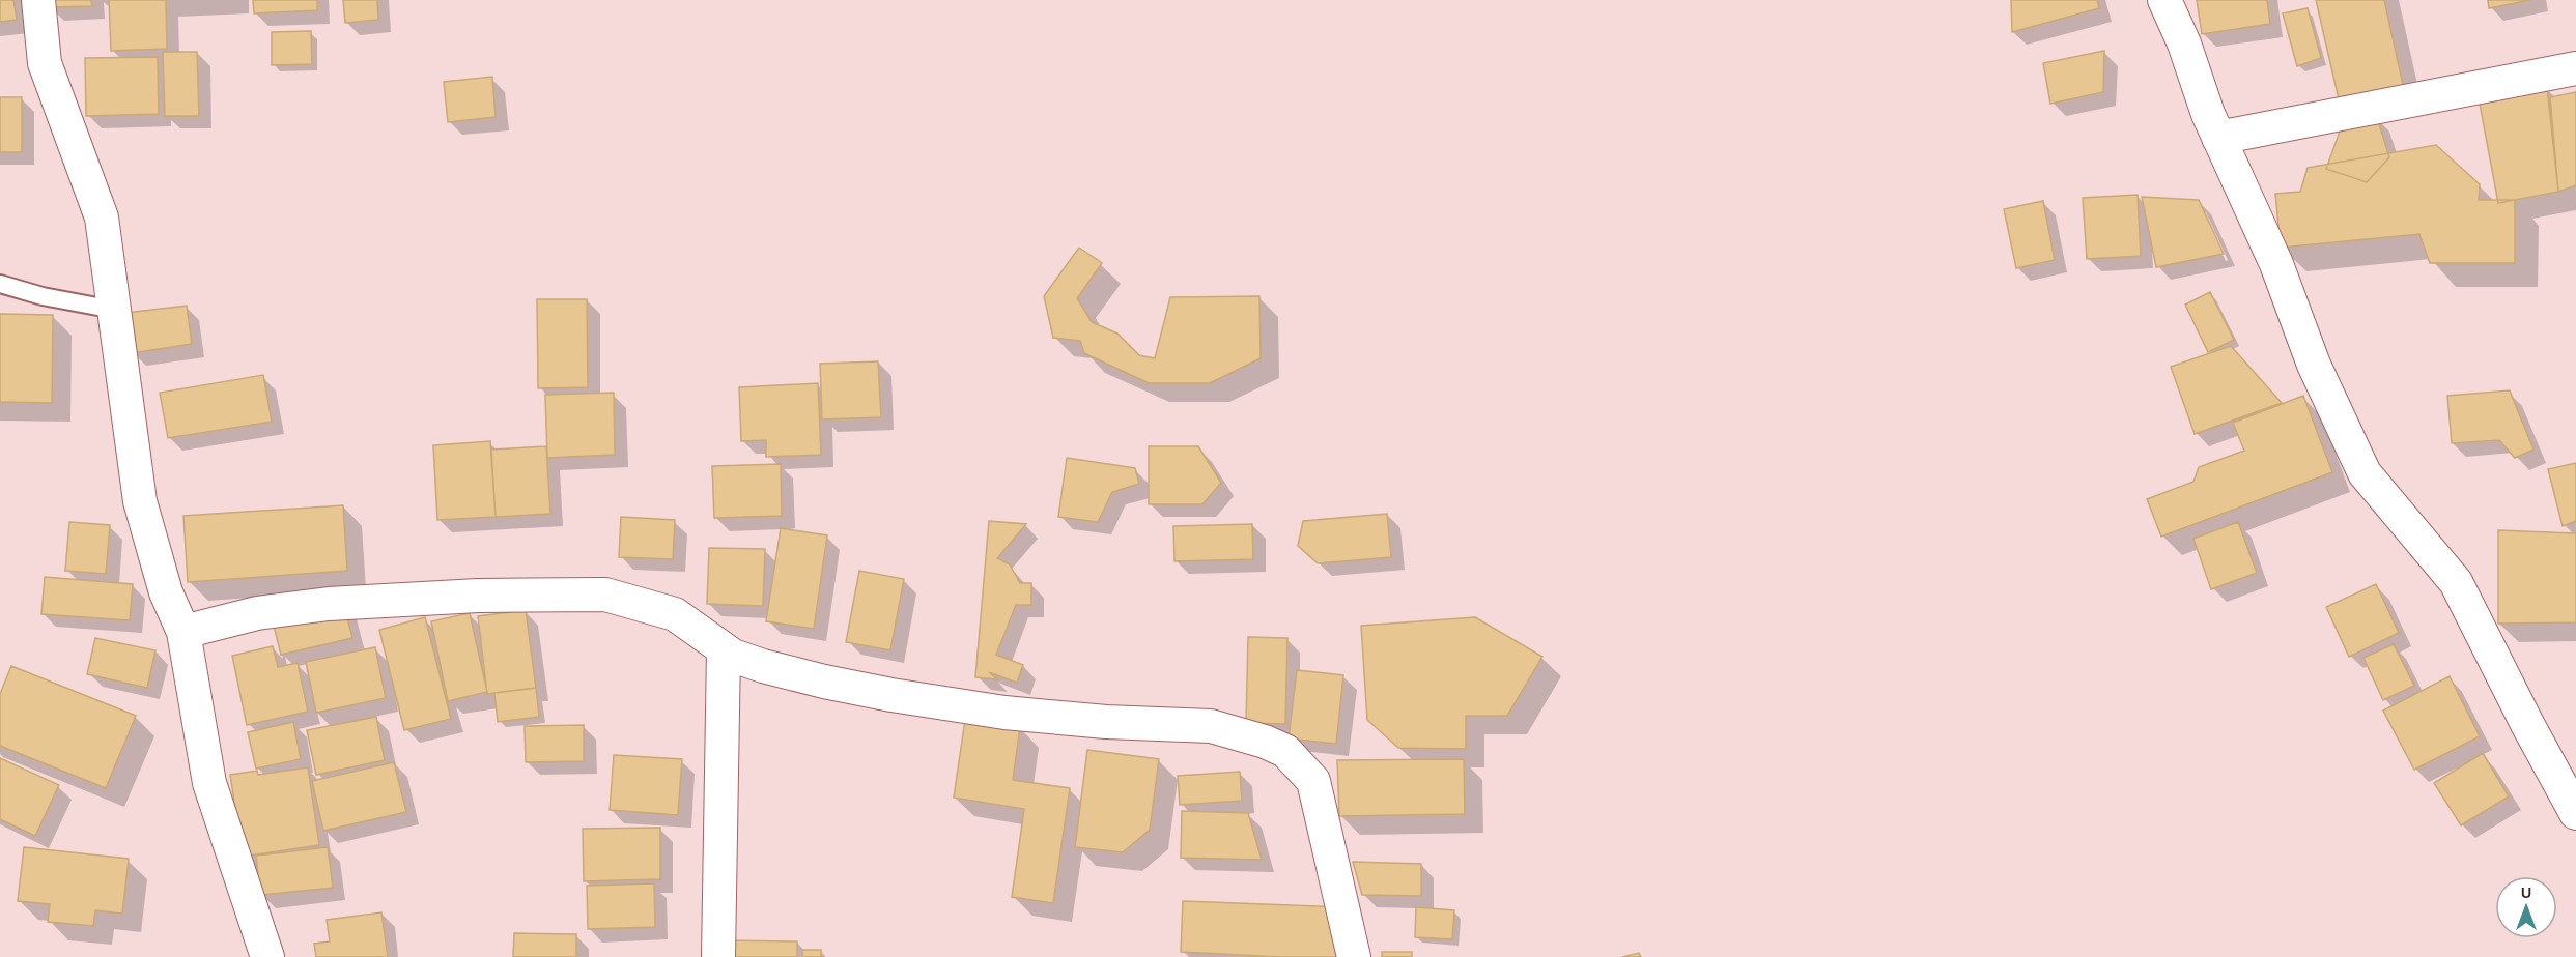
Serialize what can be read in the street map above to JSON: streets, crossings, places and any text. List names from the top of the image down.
{
  "north": "top"
}
